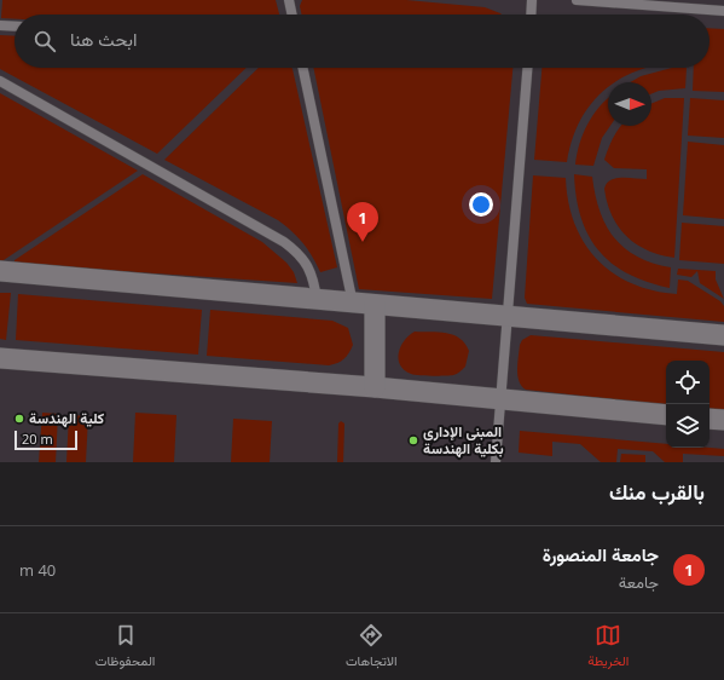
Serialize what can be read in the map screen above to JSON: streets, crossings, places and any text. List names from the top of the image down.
{
  "places": ["كلية الهندسة", "المبنى الإداري بكلية الهندسة"],
  "scale_bar": "20 m",
  "north": "right",
  "page": {
    "search": "ابحث هنا",
    "pins": "1",
    "scale": "20 m",
    "heading": "بالقرب منك",
    "list": [
      {
        "mark": "1",
        "name": "جامعة المنصورة",
        "note": "جامعة",
        "value": "40 m"
      }
    ],
    "nav": ["الخريطة", "الاتجاهات", "المحفوظات"]
  }
}
